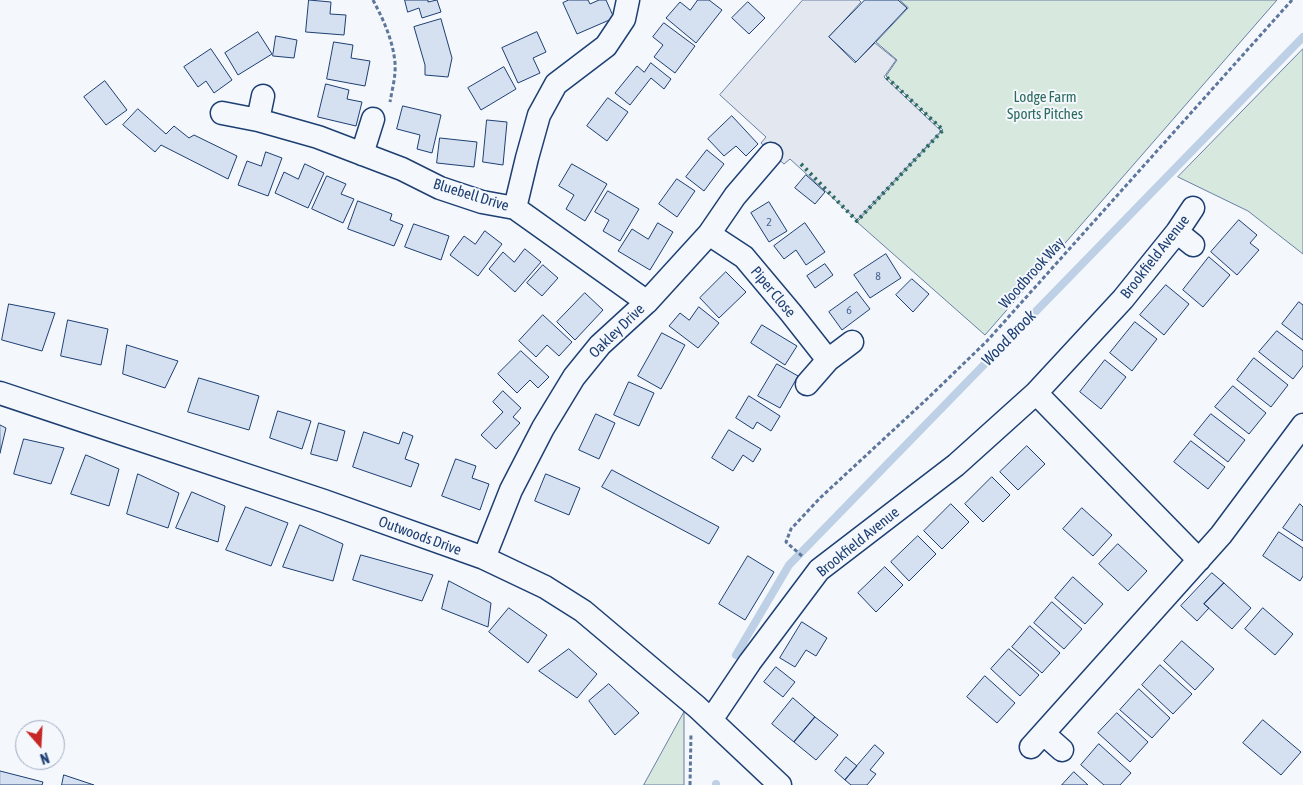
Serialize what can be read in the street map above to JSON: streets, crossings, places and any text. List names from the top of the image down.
{
  "streets": {
    "street": [
      "Bluebell Drive",
      "Brookfield Avenue",
      "Piper Close",
      "Oakley Drive",
      "Outwoods Drive"
    ],
    "path": ["Woodbrook Way"]
  },
  "crossings": [
    ["Bluebell Drive", "Oakley Drive"],
    ["Brookfield Avenue", "Outwoods Drive"],
    ["Piper Close", "Oakley Drive"],
    ["Oakley Drive", "Outwoods Drive"]
  ],
  "water": ["Wood Brook"],
  "parks": ["Lodge Farm Sports Pitches"],
  "house_numbers": ["2", "8", "6"],
  "north": "bottom"
}
